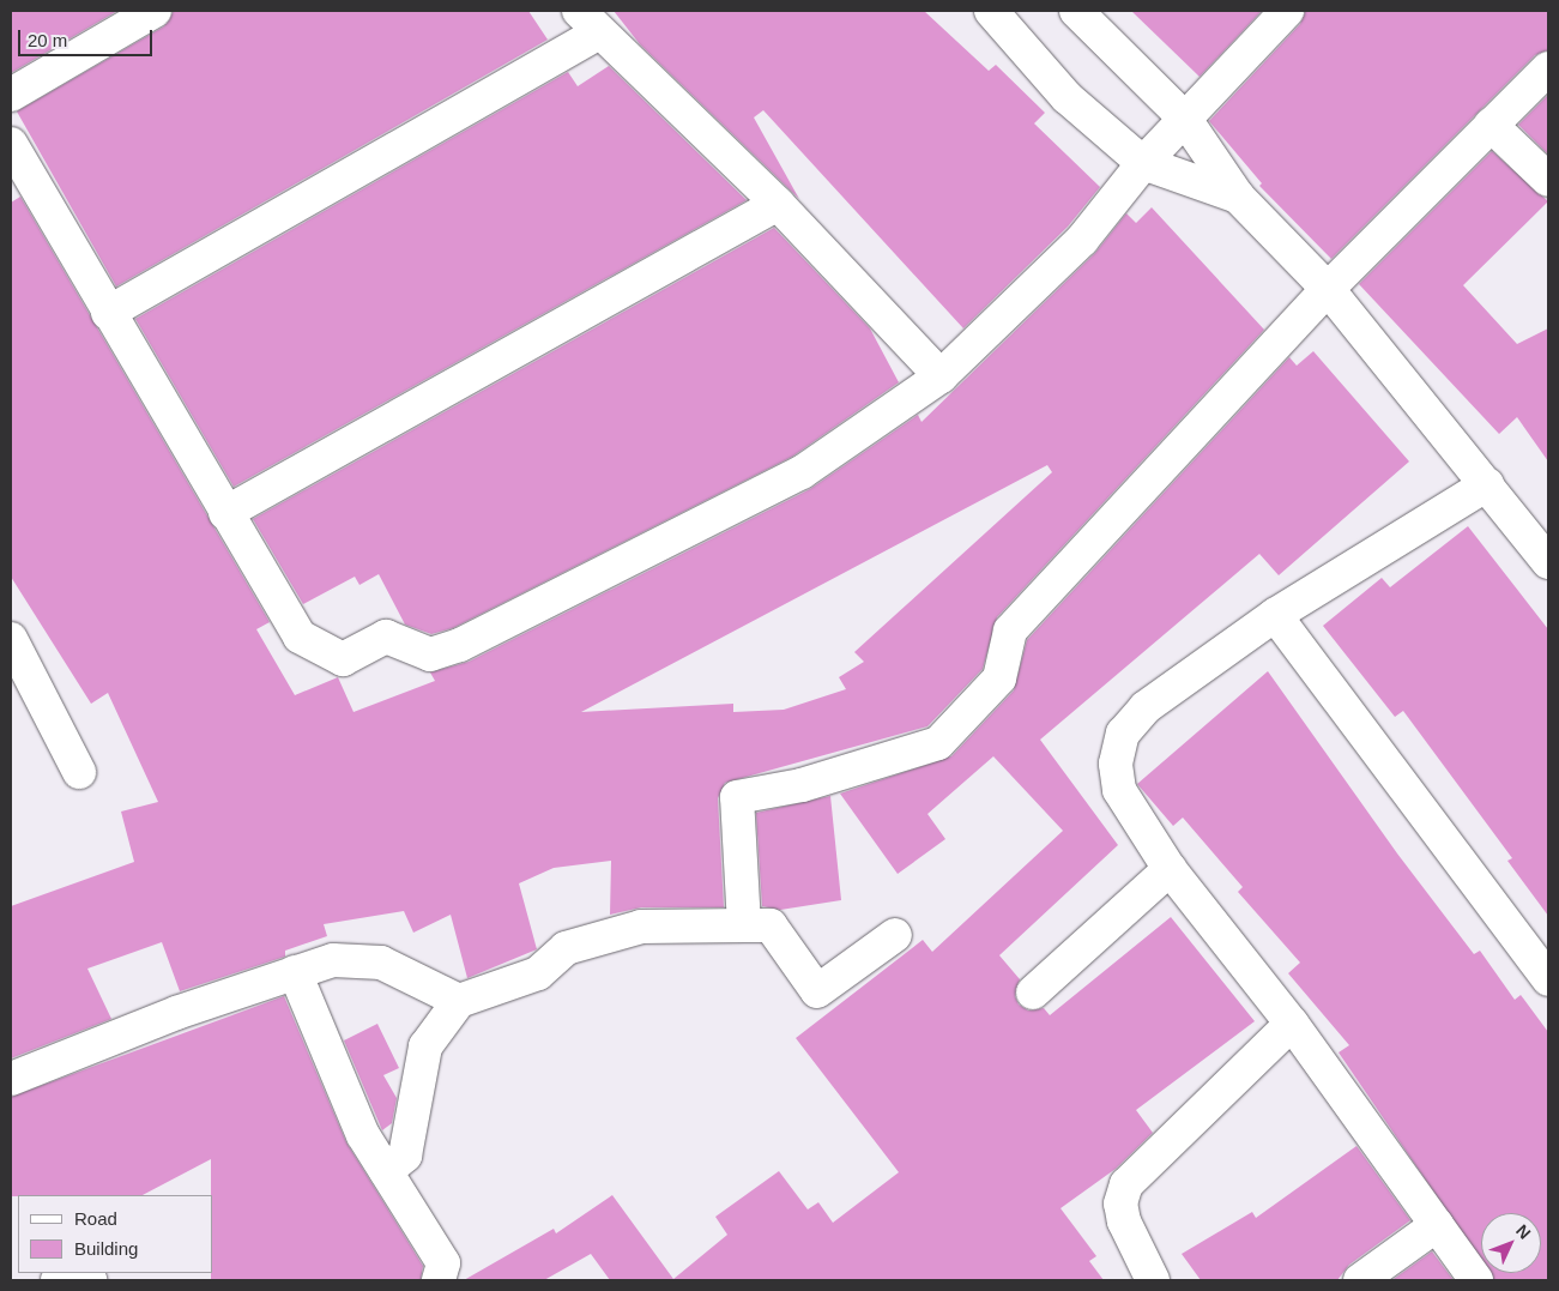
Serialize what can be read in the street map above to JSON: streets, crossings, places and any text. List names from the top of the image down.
{
  "legend": ["Road", "Building"],
  "scale_bar": "20 m",
  "north": "top right"
}
